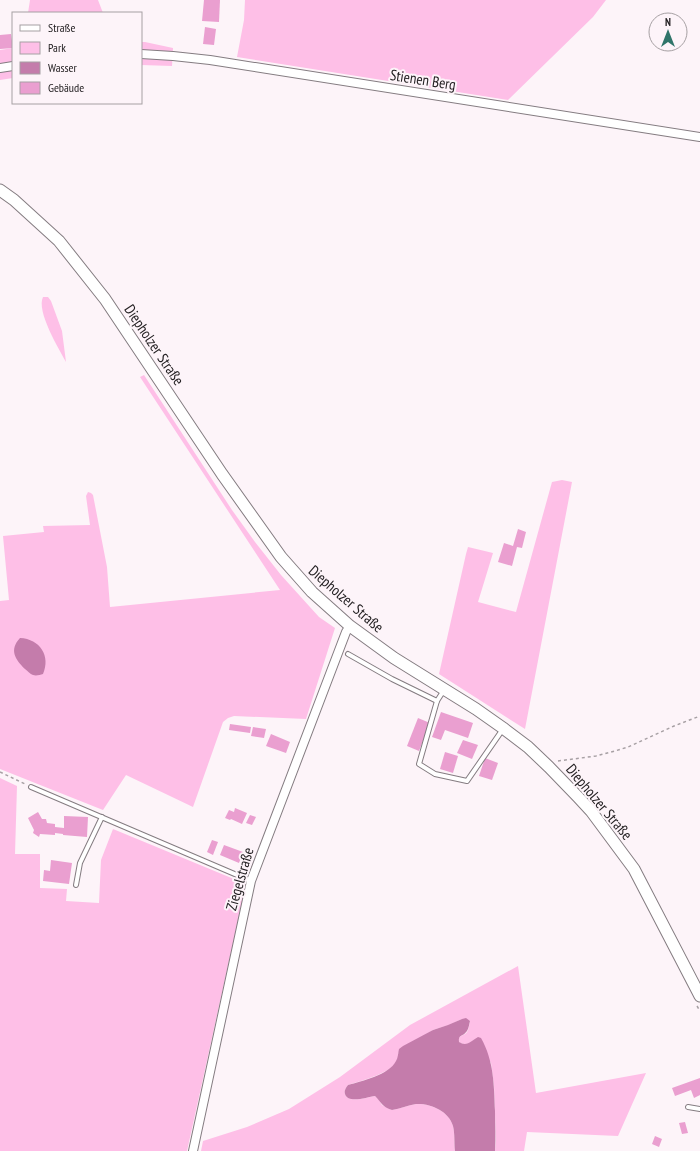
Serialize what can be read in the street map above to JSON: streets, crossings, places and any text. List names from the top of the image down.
{
  "streets": {
    "main road": ["Diepholzer Straße"],
    "street": ["Stienen Berg", "Ziegelstraße"]
  },
  "crossings": [
    ["Diepholzer Straße", "Ziegelstraße"]
  ],
  "legend": [
    "Straße",
    "Park",
    "Wasser",
    "Gebäude"
  ],
  "north": "top"
}
